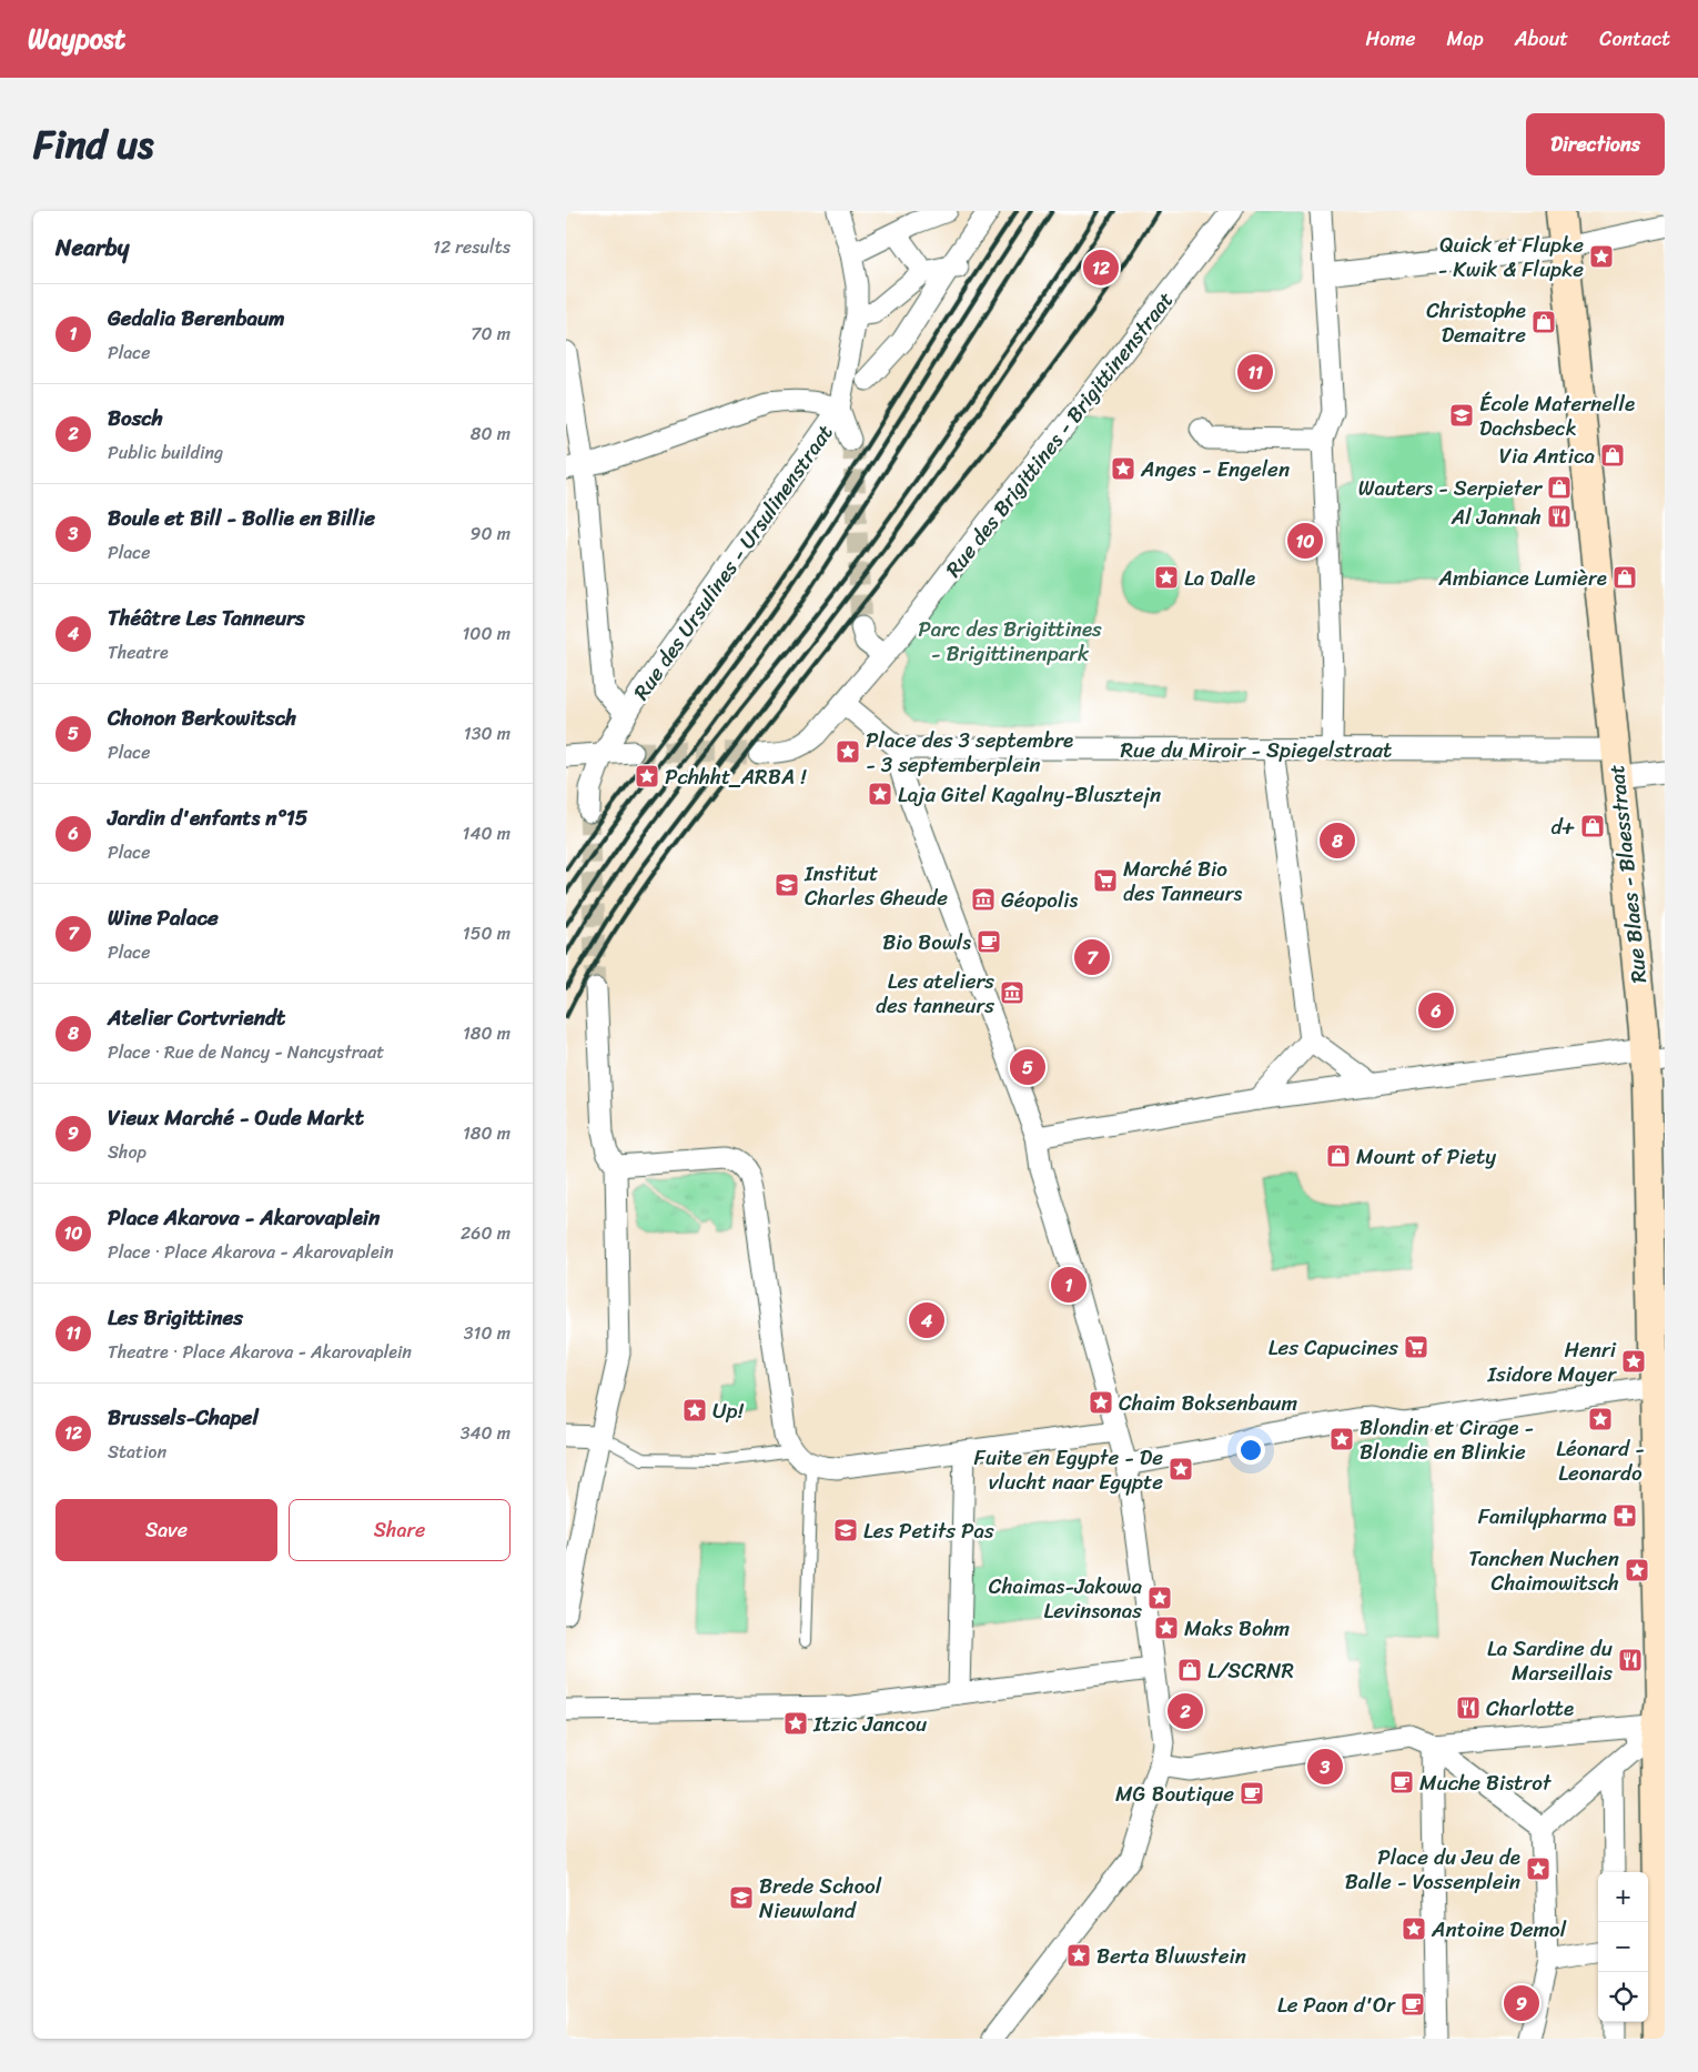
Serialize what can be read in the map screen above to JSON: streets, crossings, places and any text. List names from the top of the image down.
{
  "streets": {
    "street": [
      "Rue des Brigittines - Brigittinenstraat",
      "Rue des Ursulines - Ursulinenstraat",
      "Rue du Miroir - Spiegelstraat",
      "Rue Blaes - Blaesstraat"
    ]
  },
  "crossings": [
    ["Rue du Miroir - Spiegelstraat", "Rue Blaes - Blaesstraat"]
  ],
  "parks": ["Parc des Brigittines - Brigittinenpark"],
  "places": {
    "place": [
      "Quick et Flupke - Kwik & Flupke",
      "Anges - Engelen",
      "La Dalle",
      "Place des 3 septembre - 3 septemberplein",
      "Pchhht_ARBA !",
      "Laja Gitel Kagalny-Blusztejn",
      "Henri Isidore Mayer",
      "Chaim Boksenbaum",
      "Up!",
      "Léonard - Leonardo",
      "Blondin et Cirage - Blondie en Blinkie",
      "Fuite en Egypte - De vlucht naar Egypte",
      "Tanchen Nuchen Chaimowitsch",
      "Chaimas-Jakowa Levinsonas",
      "Maks Bohm",
      "Itzic Jancou",
      "Place du Jeu de Balle - Vossenplein",
      "Antoine Demol",
      "Berta Bluwstein"
    ],
    "shop": [
      "Christophe Demaitre",
      "Via Antica",
      "Wauters - Serpieter",
      "Ambiance Lumière",
      "d+",
      "Mount of Piety",
      "L/SCRNR"
    ],
    "school or university": [
      "École Maternelle Dachsbeck",
      "Institut Charles Gheude",
      "Les Petits Pas",
      "Brede School Nieuwland"
    ],
    "restaurant": ["Al Jannah", "La Sardine du Marseillais", "Charlotte"],
    "supermarket": ["Marché Bio des Tanneurs", "Les Capucines"],
    "museum": ["Géopolis", "Les ateliers des tanneurs"],
    "cafe": [
      "Bio Bowls",
      "Muche Bistrot",
      "MG Boutique",
      "Le Paon d'Or"
    ],
    "pharmacy": ["Familypharma"]
  },
  "page": {
    "header": "Waypost",
    "nav": [
      "Home",
      "Map",
      "About",
      "Contact"
    ],
    "title": "Find us",
    "buttons": [
      "Directions",
      ["Save", "Share"]
    ],
    "heading": ["Nearby", "12 results"],
    "pins": [
      "12",
      "11",
      "10",
      "8",
      "7",
      "6",
      "5",
      "1",
      "4",
      "2",
      "3",
      "9"
    ],
    "list": [
      {
        "mark": "1",
        "name": "Gedalia Berenbaum",
        "note": "Place",
        "value": "70 m"
      },
      {
        "mark": "2",
        "name": "Bosch",
        "note": "Public building",
        "value": "80 m"
      },
      {
        "mark": "3",
        "name": "Boule et Bill - Bollie en Billie",
        "note": "Place",
        "value": "90 m"
      },
      {
        "mark": "4",
        "name": "Théâtre Les Tanneurs",
        "note": "Theatre",
        "value": "100 m"
      },
      {
        "mark": "5",
        "name": "Chonon Berkowitsch",
        "note": "Place",
        "value": "130 m"
      },
      {
        "mark": "6",
        "name": "Jardin d'enfants n°15",
        "note": "Place",
        "value": "140 m"
      },
      {
        "mark": "7",
        "name": "Wine Palace",
        "note": "Place",
        "value": "150 m"
      },
      {
        "mark": "8",
        "name": "Atelier Cortvriendt",
        "note": "Place · Rue de Nancy - Nancystraat",
        "value": "180 m"
      },
      {
        "mark": "9",
        "name": "Vieux Marché - Oude Markt",
        "note": "Shop",
        "value": "180 m"
      },
      {
        "mark": "10",
        "name": "Place Akarova - Akarovaplein",
        "note": "Place · Place Akarova - Akarovaplein",
        "value": "260 m"
      },
      {
        "mark": "11",
        "name": "Les Brigittines",
        "note": "Theatre · Place Akarova - Akarovaplein",
        "value": "310 m"
      },
      {
        "mark": "12",
        "name": "Brussels-Chapel",
        "note": "Station",
        "value": "340 m"
      }
    ],
    "map_buttons": ["+", "−"]
  }
}
